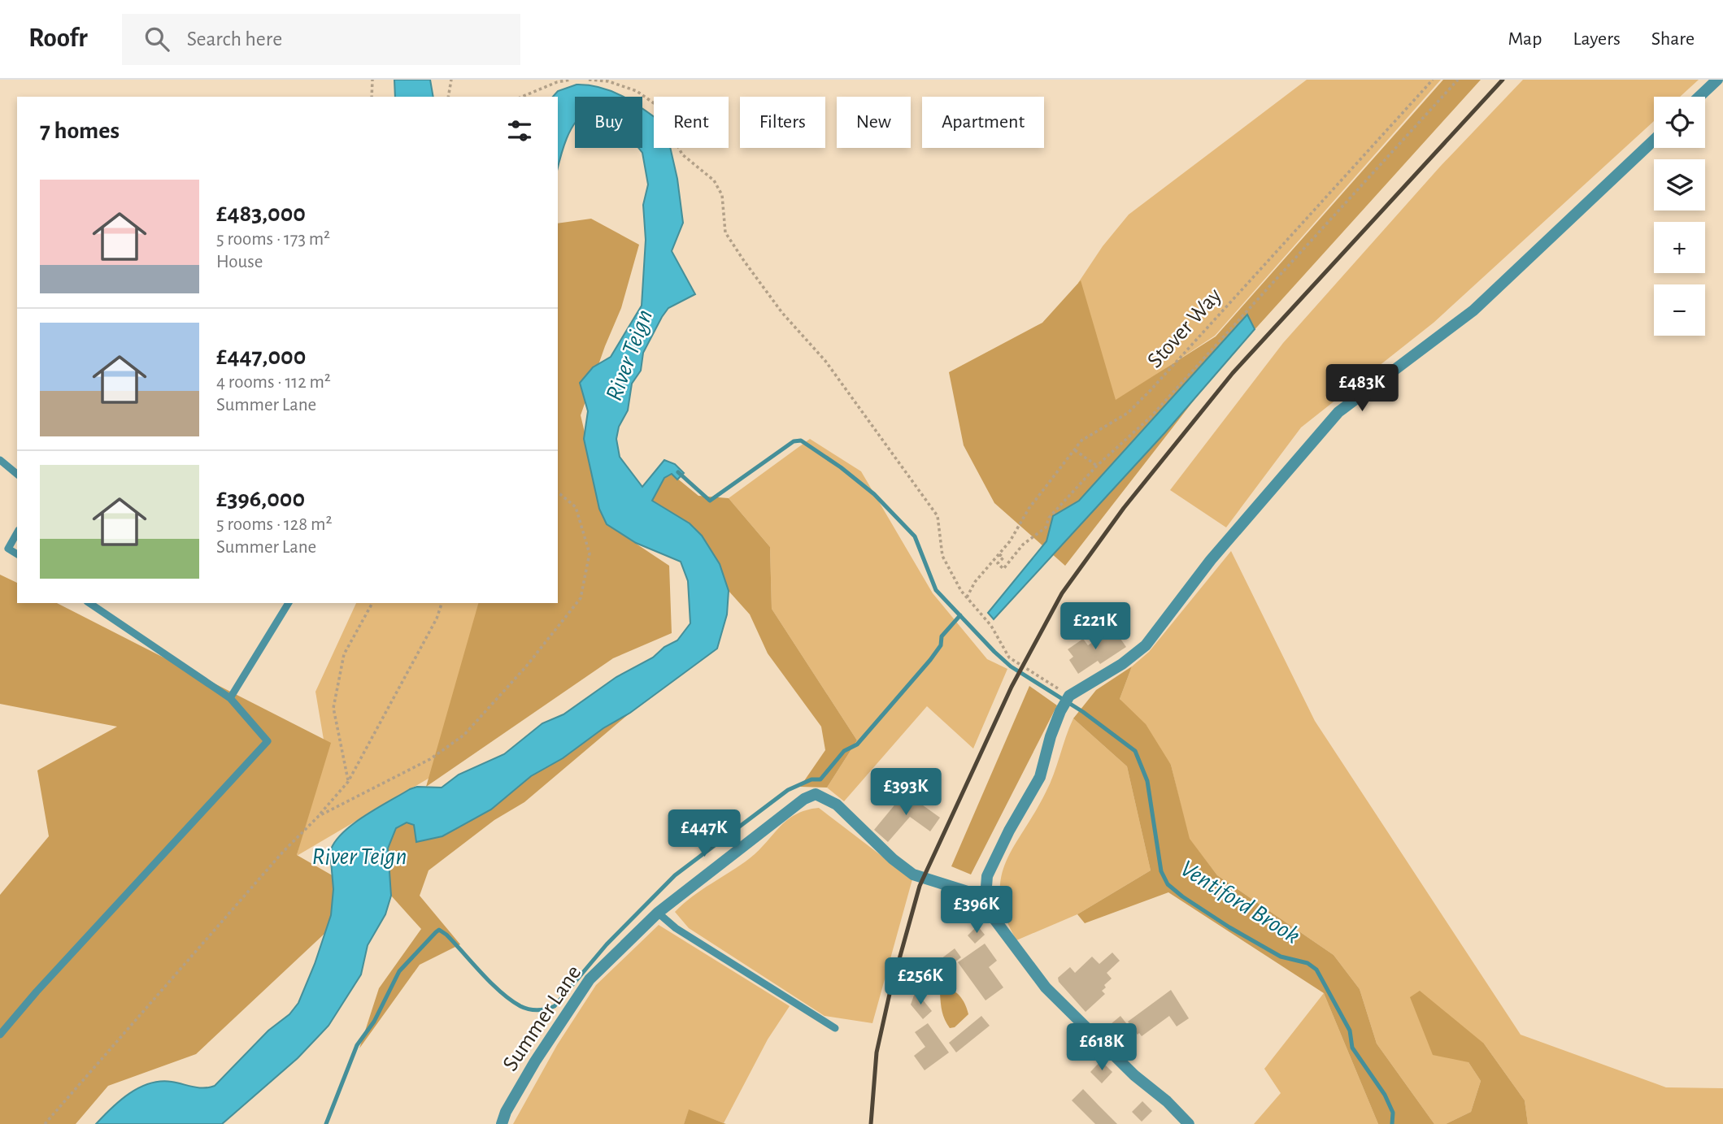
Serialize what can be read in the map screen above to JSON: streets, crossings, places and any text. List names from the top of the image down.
{
  "streets": {
    "street": ["Summer Lane"],
    "path": ["Stover Way"]
  },
  "water": ["River Teign", "Ventiford Brook"],
  "page": {
    "header": "Roofr",
    "search": "Search here",
    "nav": ["Map", "Layers", "Share"],
    "map_buttons": ["+", "−"],
    "chip": [
      "Buy",
      "Rent",
      "Filters",
      "New",
      "Apartment"
    ],
    "heading": "7 homes",
    "list": [
      {
        "name": "£483,000",
        "note": "5 rooms · 173 m² · House"
      },
      {
        "name": "£447,000",
        "note": "4 rooms · 112 m² · Summer Lane"
      },
      {
        "name": "£396,000",
        "note": "5 rooms · 128 m² · Summer Lane"
      }
    ],
    "price": [
      "£483K",
      "£221K",
      "£393K",
      "£447K",
      "£396K",
      "£256K",
      "£618K"
    ]
  }
}
